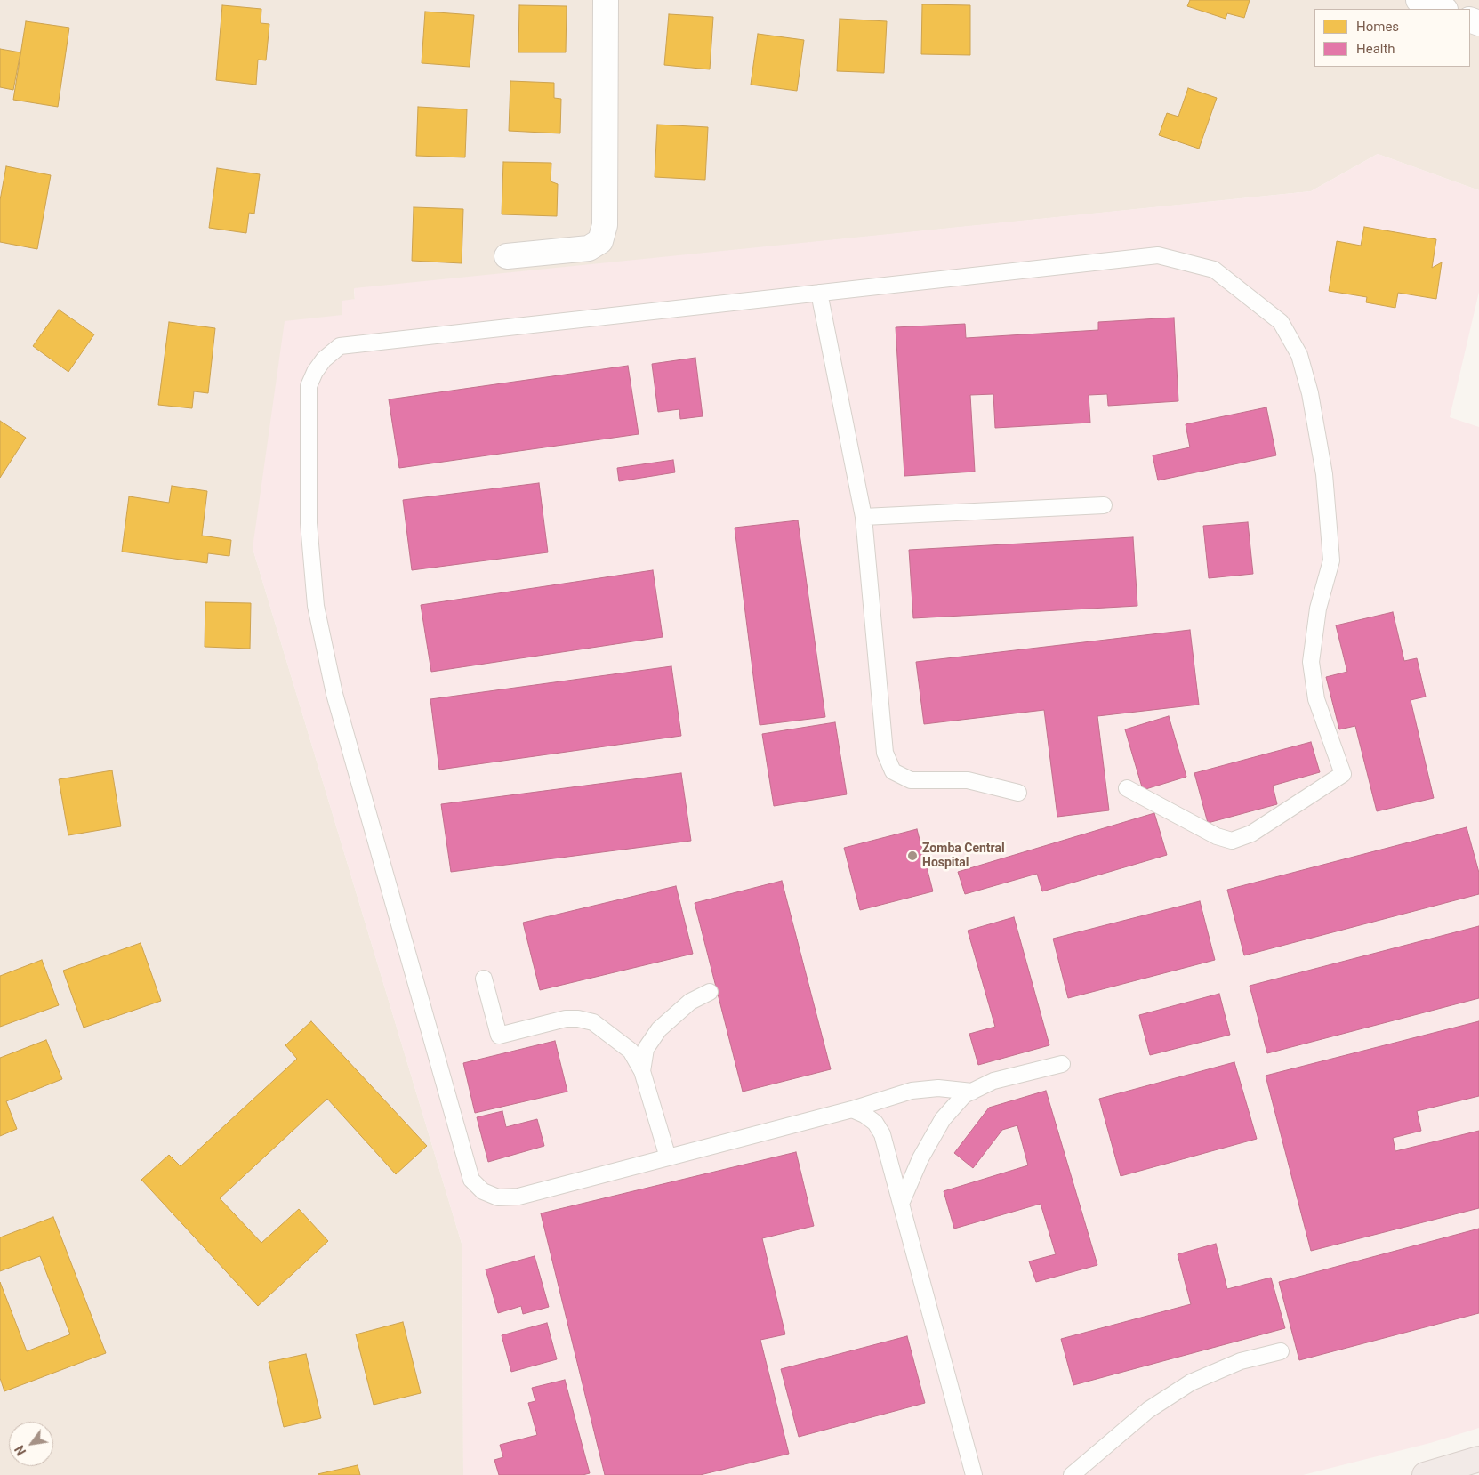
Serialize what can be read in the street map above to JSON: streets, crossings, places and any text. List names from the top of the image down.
{
  "places": ["Zomba Central Hospital"],
  "legend": ["Homes", "Health"],
  "north": "bottom left"
}
